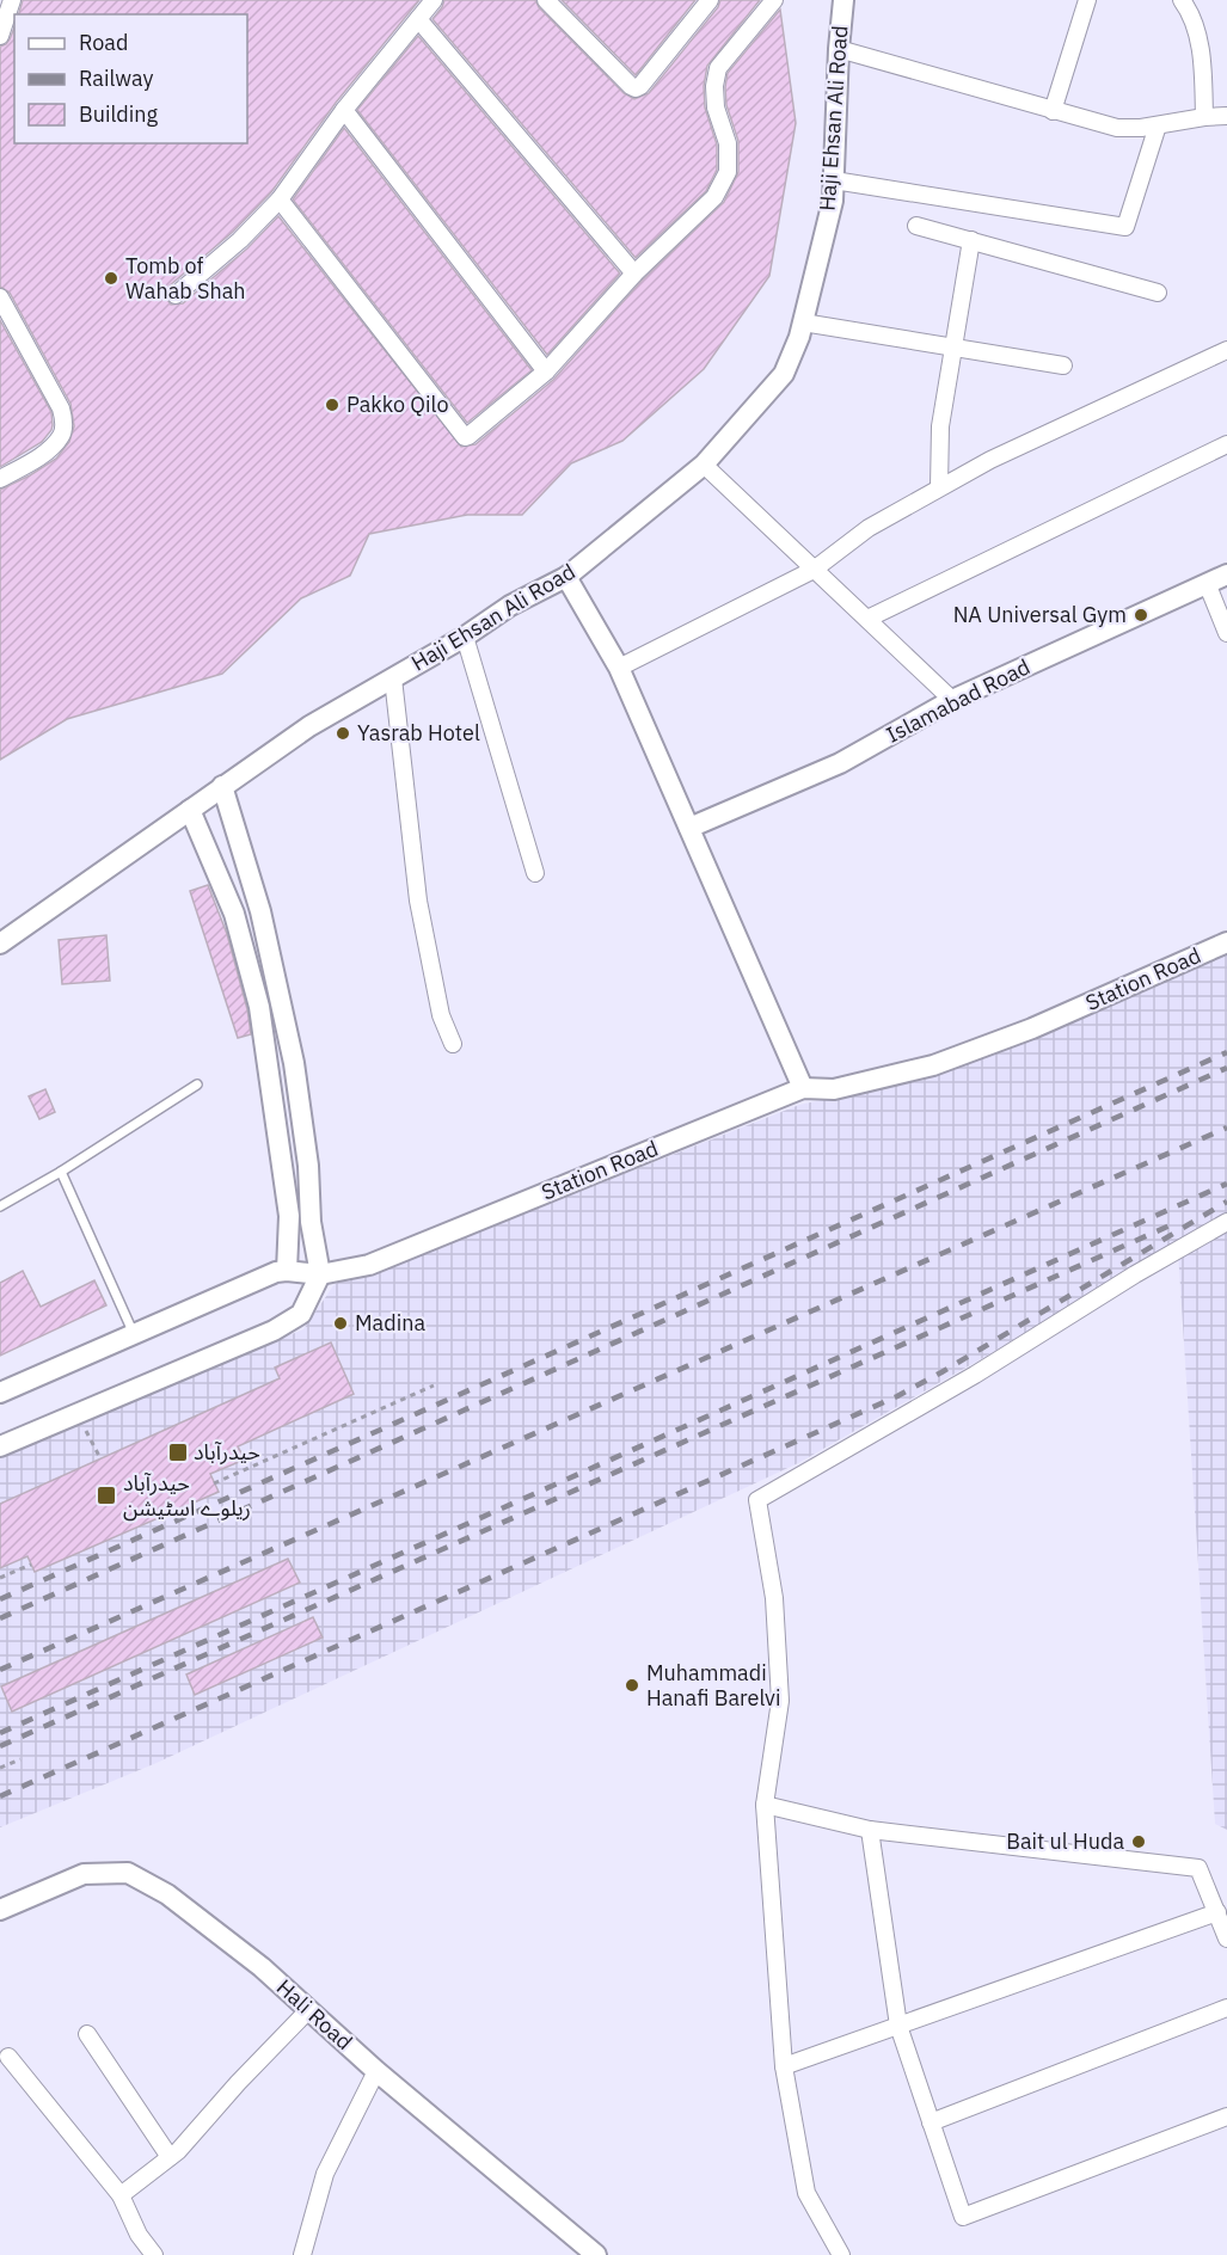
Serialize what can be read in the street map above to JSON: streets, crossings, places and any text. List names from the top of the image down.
{
  "streets": {
    "street": [
      "Haji Ehsan Ali Road",
      "Islamabad Road",
      "Station Road",
      "Hali Road"
    ]
  },
  "places": {
    "other": [
      "Tomb of Wahab Shah",
      "Pakko Qilo",
      "NA Universal Gym",
      "Yasrab Hotel",
      "Madina",
      "Muhammadi Hanafi Barelvi",
      "Bait ul Huda"
    ],
    "transit": ["حیدرآباد", "حیدرآباد ریلوے اسٹیشن"]
  },
  "legend": ["Road", "Railway", "Building"]
}
